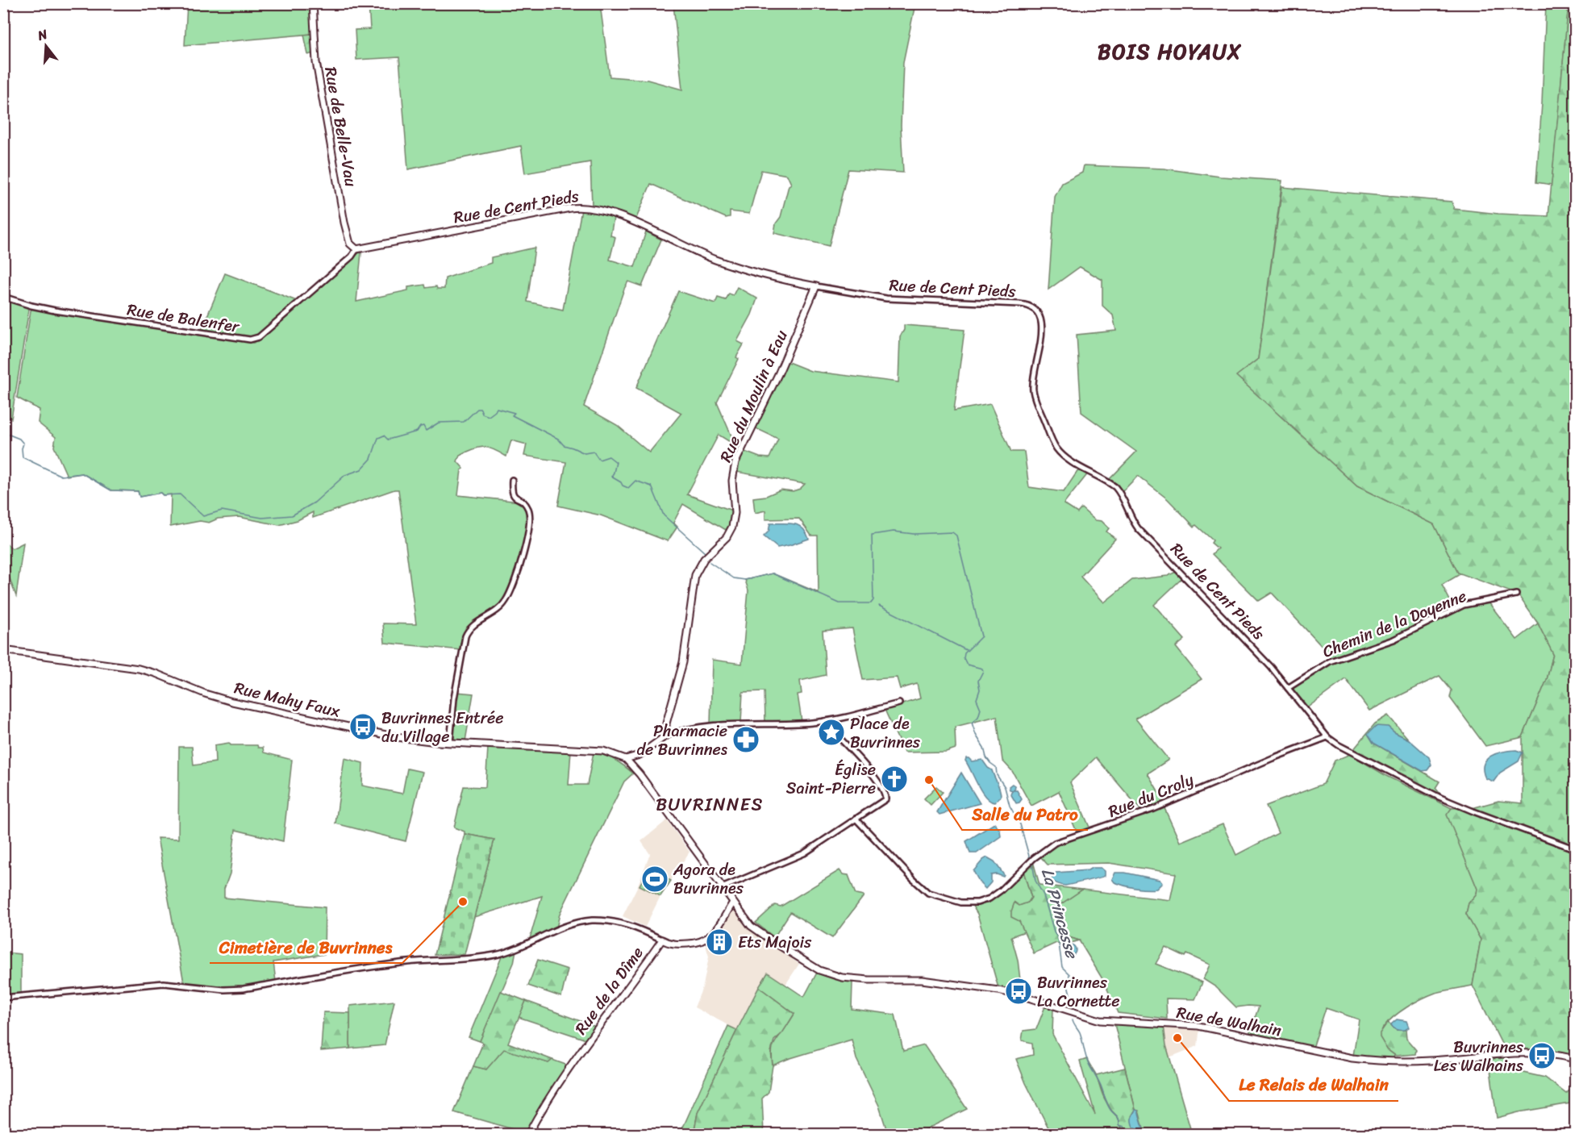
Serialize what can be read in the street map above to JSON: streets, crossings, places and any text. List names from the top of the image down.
{
  "streets": {
    "street": [
      "Rue de Belle-Vau",
      "Rue de Cent Pieds",
      "Rue de Balenfer",
      "Rue du Moulin à Eau",
      "Chemin de la Doyenne",
      "Rue Mahy Faux",
      "Rue du Croly",
      "Rue de la Dîme",
      "Rue de Walhain"
    ]
  },
  "crossings": [
    ["Rue de Belle-Vau", "Rue de Cent Pieds"],
    ["Rue de Belle-Vau", "Rue de Balenfer"],
    ["Rue de Cent Pieds", "Rue de Balenfer"],
    ["Rue de Cent Pieds", "Rue du Moulin à Eau"],
    ["Rue de Cent Pieds", "Chemin de la Doyenne"],
    ["Rue de Cent Pieds", "Rue du Croly"],
    ["Rue Mahy Faux", "Rue de Walhain"],
    ["Rue de la Dîme", "Rue de Walhain"]
  ],
  "districts": ["BOIS HOYAUX", "BUVRINNES"],
  "water": ["La Princesse"],
  "places": {
    "bus stop": ["Buvrinnes Entrée du Village", "Buvrinnes La Cornette", "Buvrinnes Les Walhains"],
    "place": ["Place de Buvrinnes"],
    "pharmacy": ["Pharmacie de Buvrinnes"],
    "church": ["Église Saint-Pierre"],
    "other": ["Salle du Patro", "Cimetière de Buvrinnes", "Le Relais de Walhain"],
    "sports": ["Agora de Buvrinnes"],
    "building": ["Ets Majois"]
  },
  "north": "top"
}
